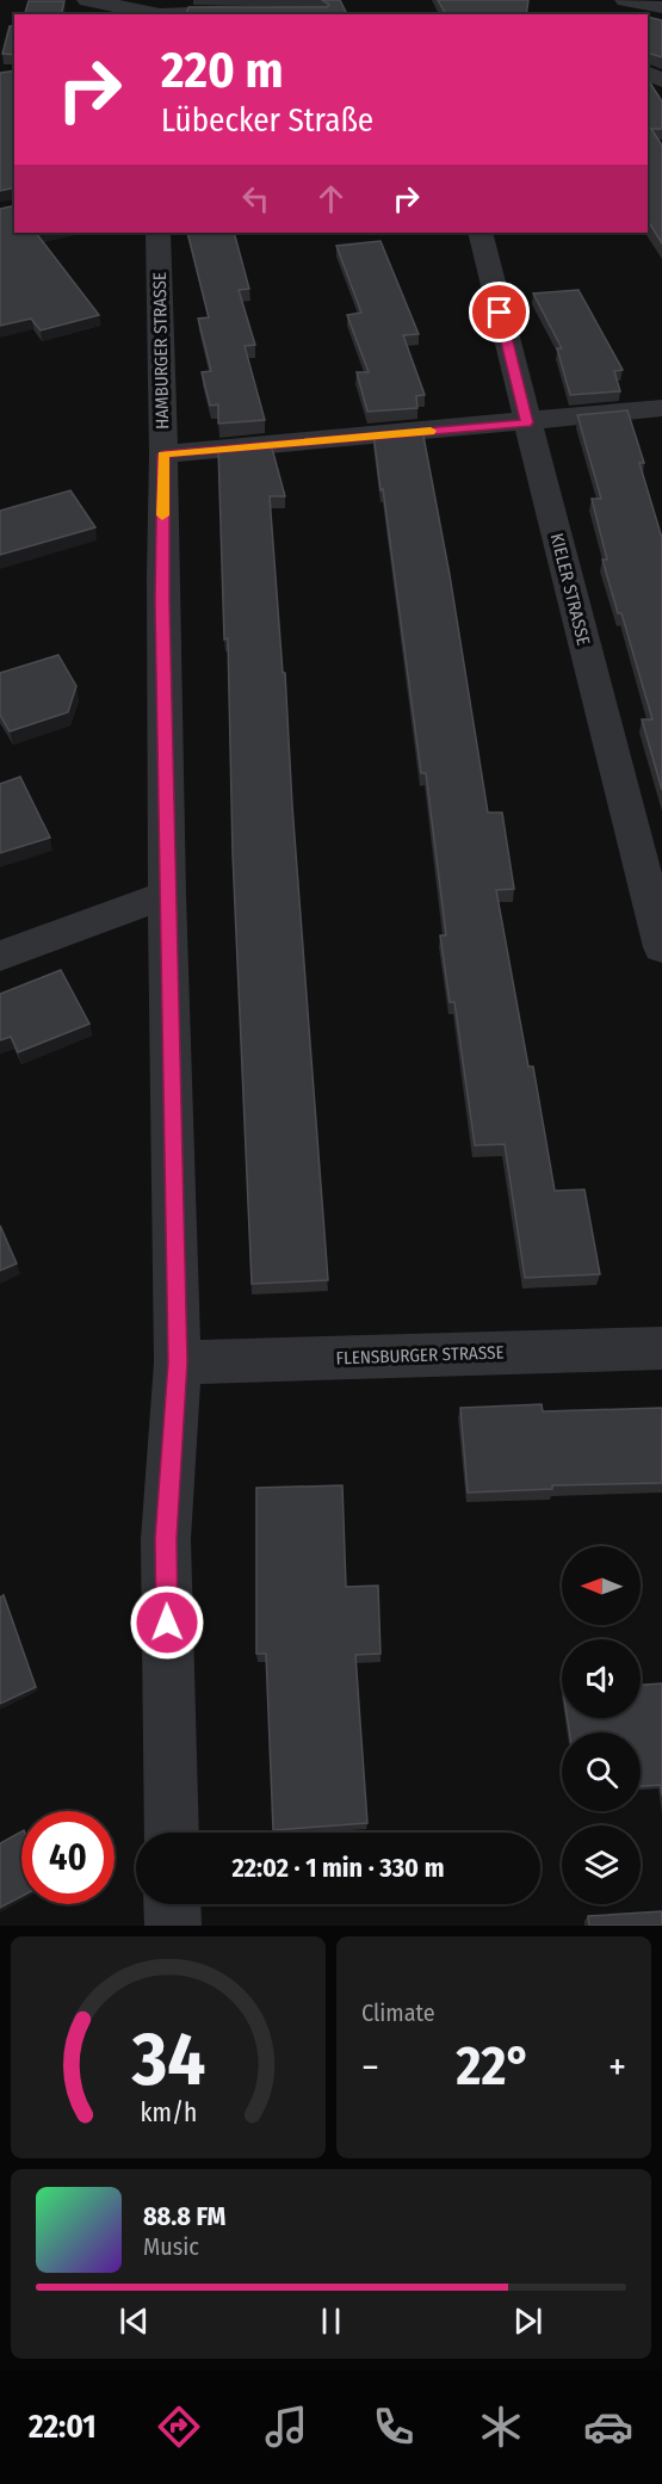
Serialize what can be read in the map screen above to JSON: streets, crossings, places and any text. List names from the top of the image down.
{
  "streets": {
    "street": ["HAMBURGER STRASSE", "KIELER STRASSE", "FLENSBURGER STRASSE"]
  },
  "crossings": [
    ["HAMBURGER STRASSE", "FLENSBURGER STRASSE"]
  ],
  "north": "left",
  "page": {
    "turn": ["220 m", "Lübecker Straße"],
    "limit": "40",
    "trip": "22:02 · 1 min · 330 m",
    "tile": "Climate",
    "heat": ["−", "22°", "+"],
    "song": ["88.8 FM", "Music"],
    "tabs": "22:01",
    "gauge": ["34", "km/h"]
  }
}
